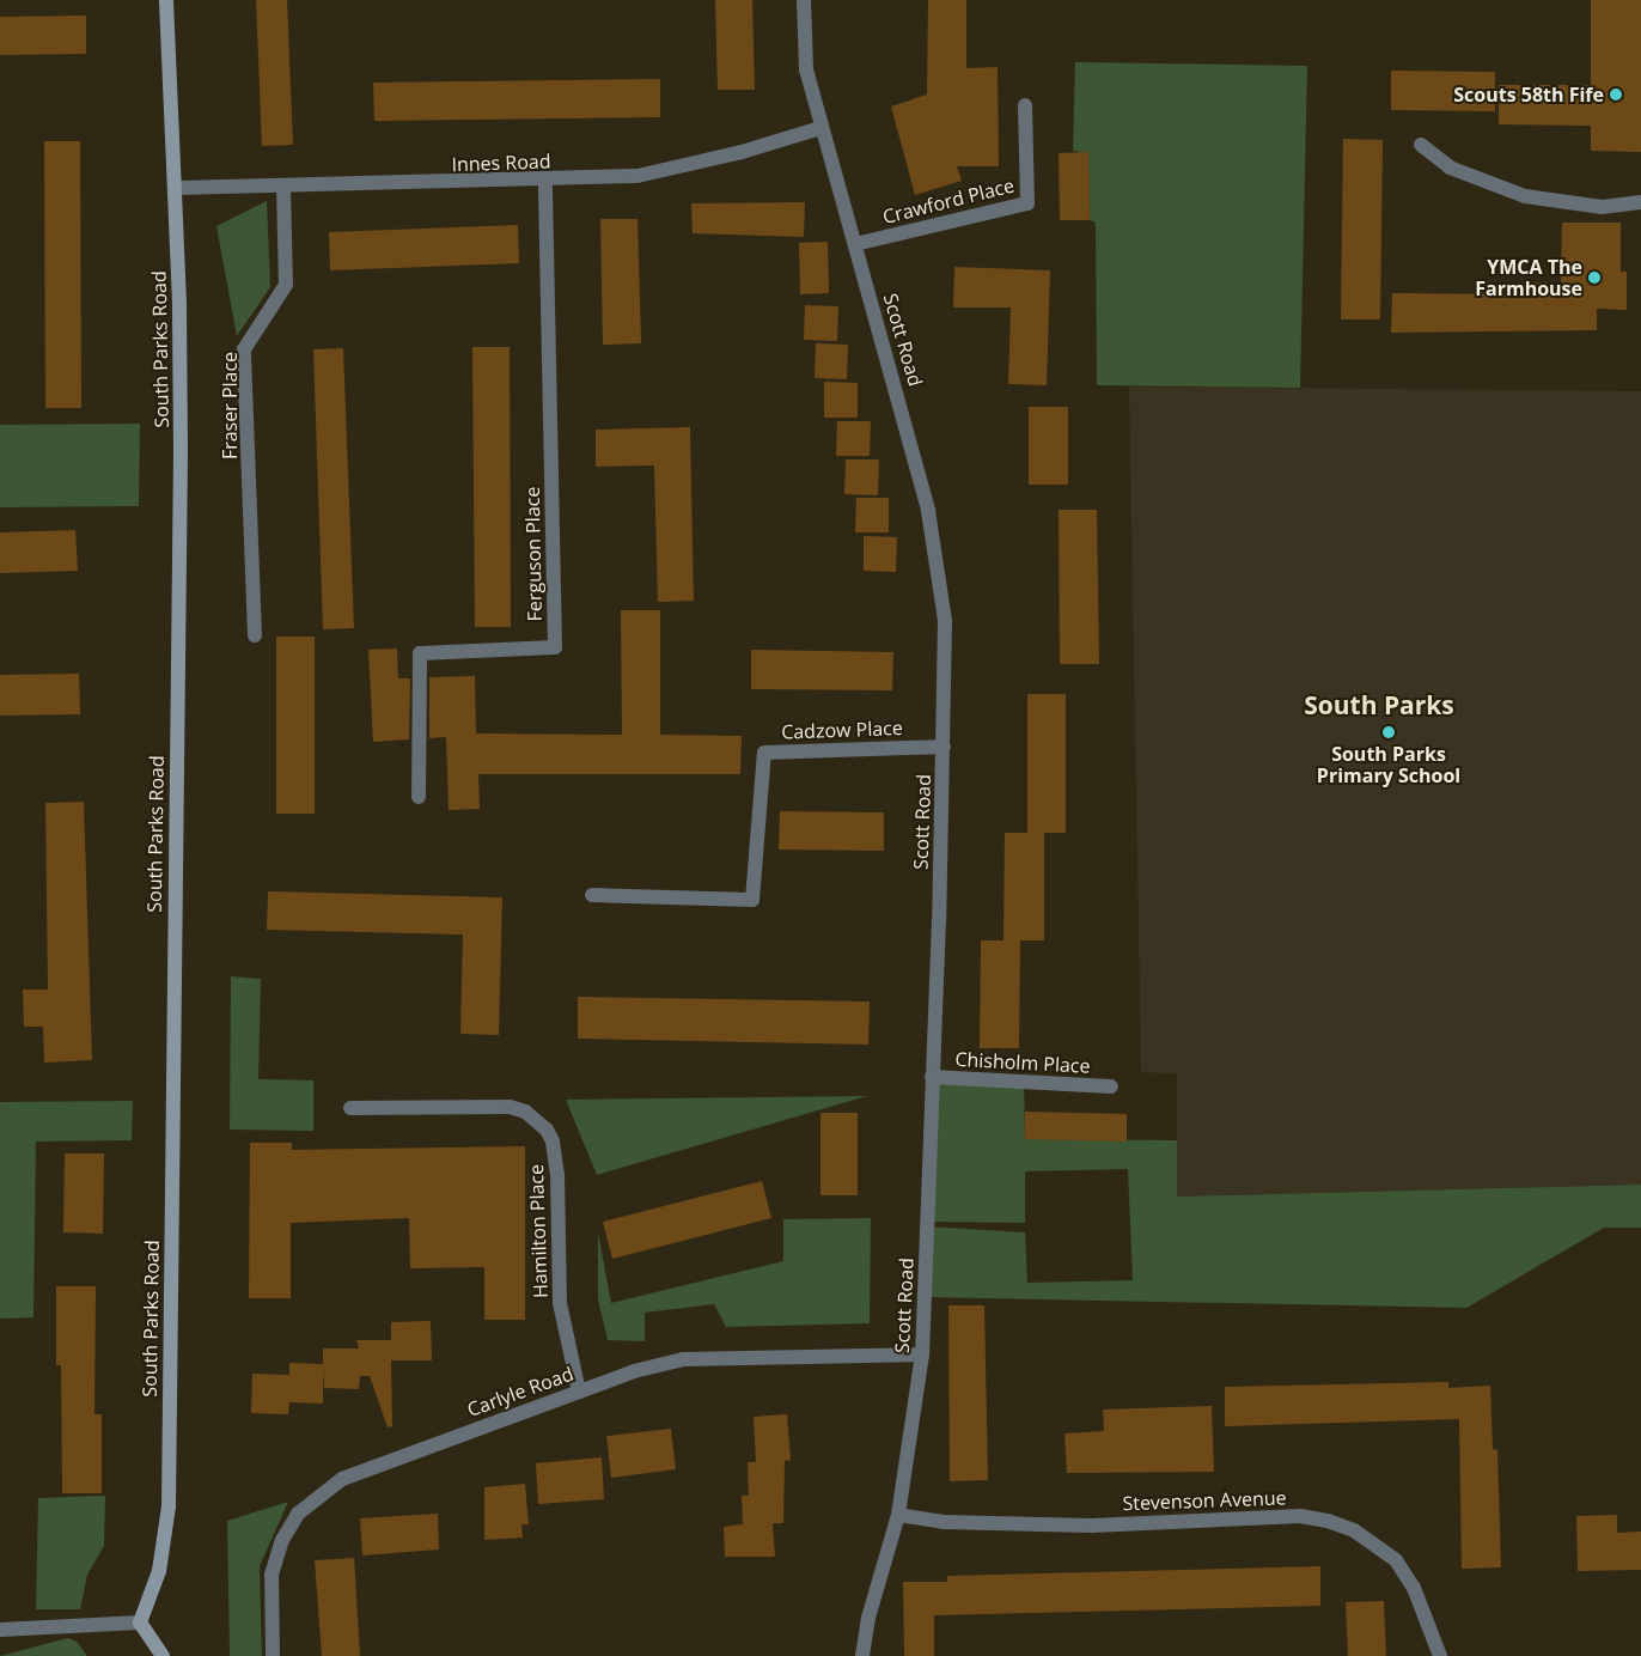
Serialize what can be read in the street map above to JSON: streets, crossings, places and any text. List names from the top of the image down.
{
  "streets": {
    "street": [
      "Innes Road",
      "Crawford Place",
      "Scott Road",
      "South Parks Road",
      "Fraser Place",
      "Ferguson Place",
      "Cadzow Place",
      "Chisholm Place",
      "Hamilton Place",
      "Carlyle Road",
      "Stevenson Avenue"
    ]
  },
  "crossings": [
    ["Innes Road", "Scott Road"],
    ["Innes Road", "South Parks Road"],
    ["Innes Road", "Fraser Place"],
    ["Innes Road", "Ferguson Place"],
    ["Crawford Place", "Scott Road"],
    ["Scott Road", "Cadzow Place"],
    ["Scott Road", "Chisholm Place"],
    ["Scott Road", "Carlyle Road"],
    ["Scott Road", "Stevenson Avenue"],
    ["Hamilton Place", "Carlyle Road"]
  ],
  "districts": ["South Parks"],
  "places": ["Scouts 58th Fife", "YMCA The Farmhouse", "South Parks Primary School"]
}
